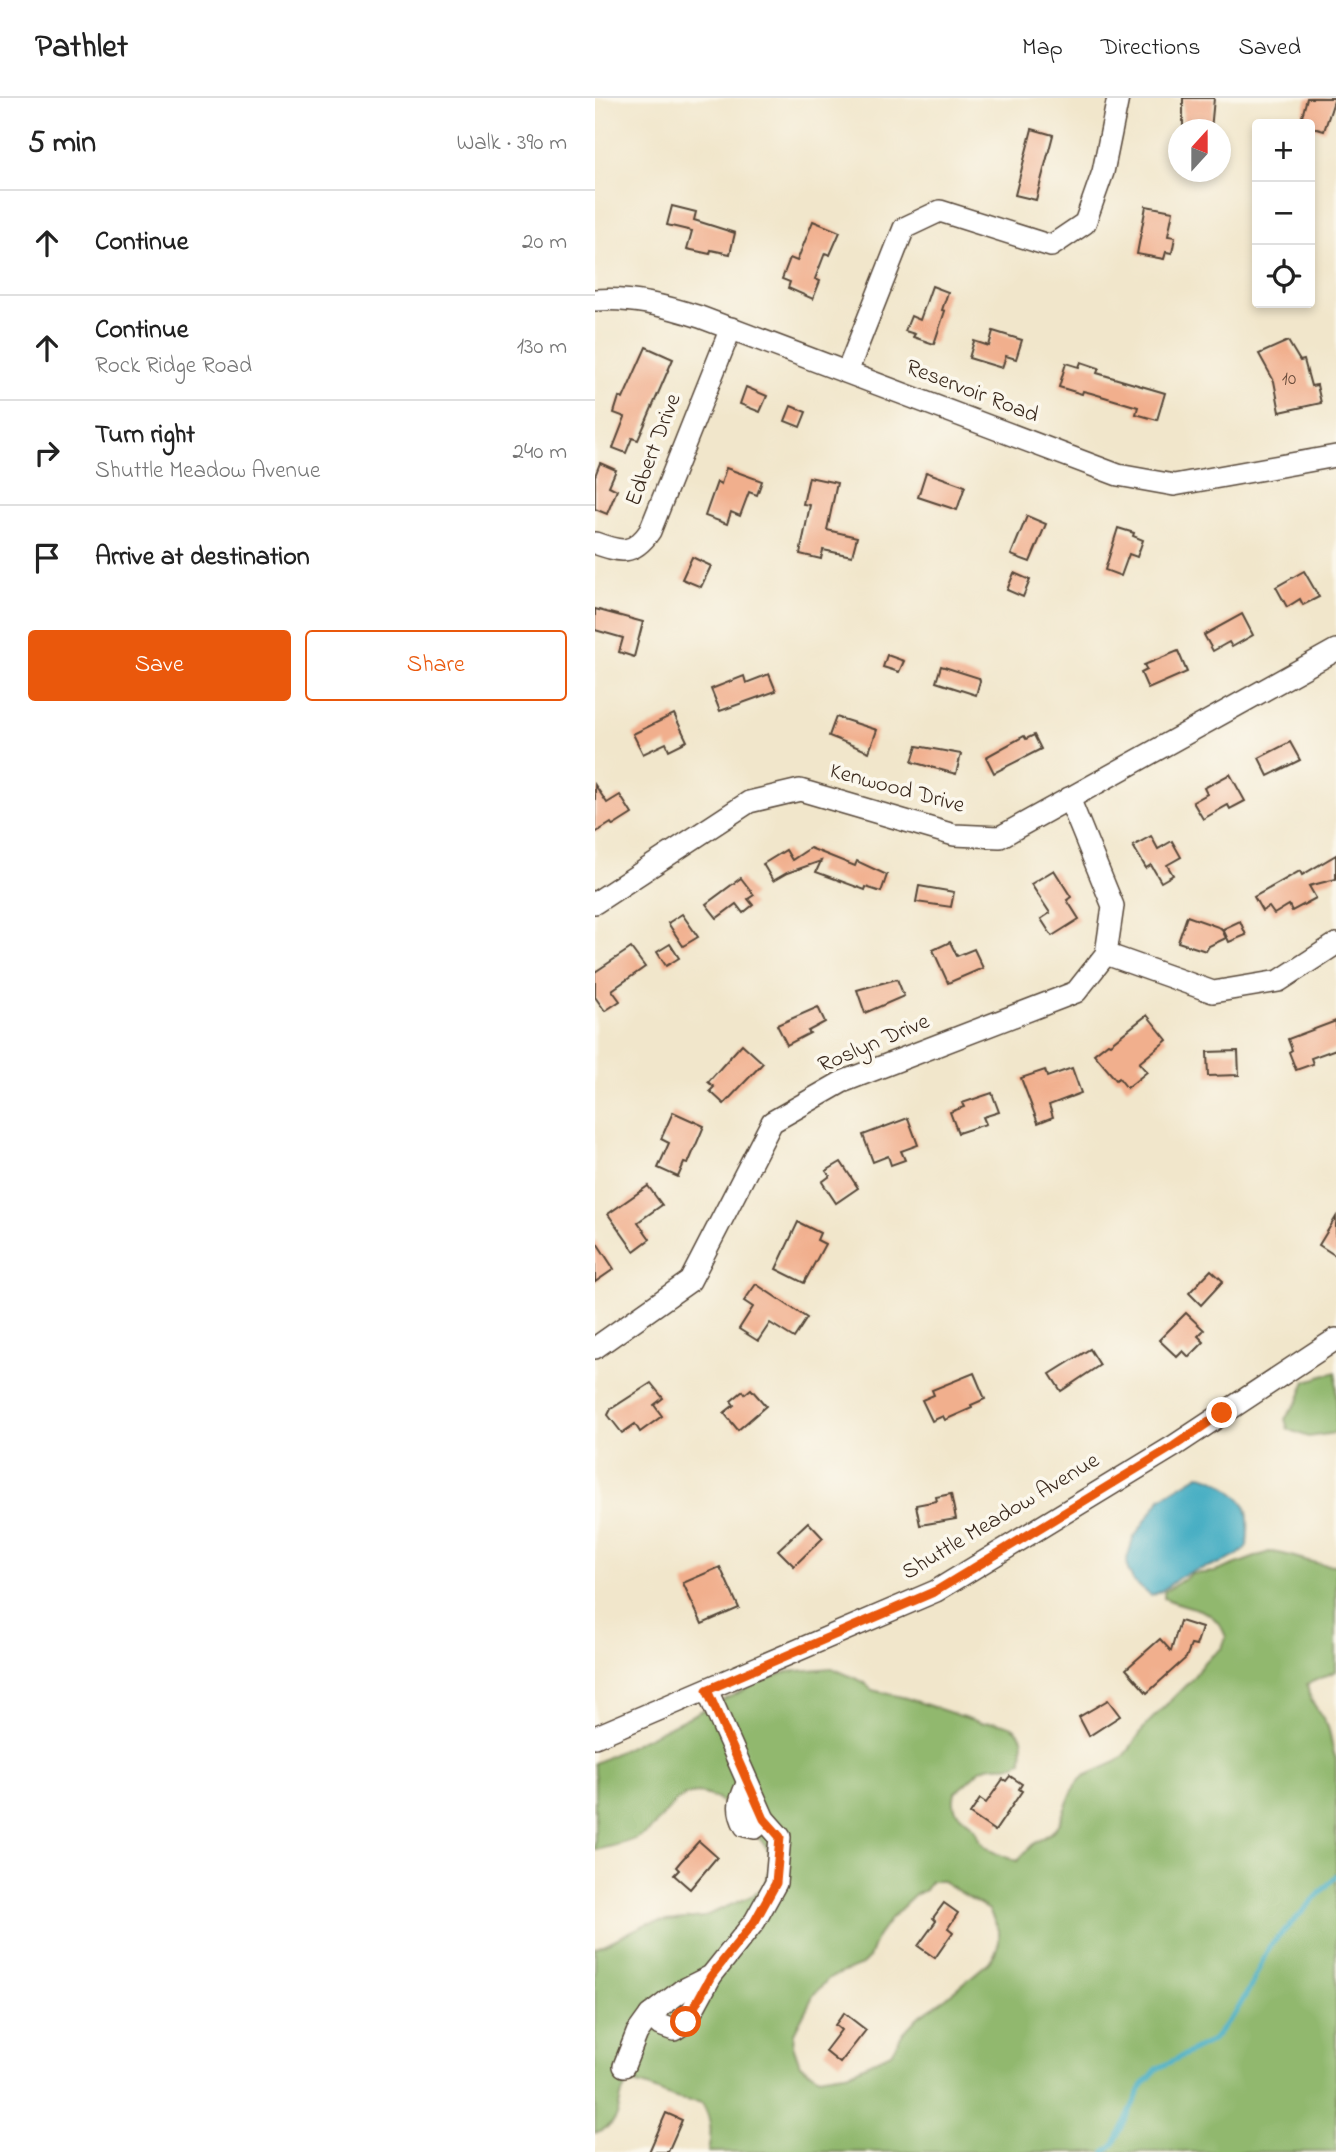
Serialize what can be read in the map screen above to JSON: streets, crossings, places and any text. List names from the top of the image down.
{
  "streets": {
    "street": [
      "Reservoir Road",
      "Edbert Drive",
      "Kenwood Drive",
      "Roslyn Drive",
      "Shuttle Meadow Avenue"
    ]
  },
  "crossings": [
    ["Reservoir Road", "Edbert Drive"],
    ["Kenwood Drive", "Roslyn Drive"]
  ],
  "house_numbers": ["10"],
  "north": "top",
  "page": {
    "header": "Pathlet",
    "nav": ["Map", "Directions", "Saved"],
    "heading": ["5 min", "Walk · 390 m"],
    "map_buttons": ["+", "−"],
    "list": [
      ["Continue", "20 m"],
      ["Continue", "Rock Ridge Road", "130 m"],
      ["Turn right", "Shuttle Meadow Avenue", "240 m"],
      "Arrive at destination"
    ],
    "buttons": ["Save", "Share"]
  }
}
